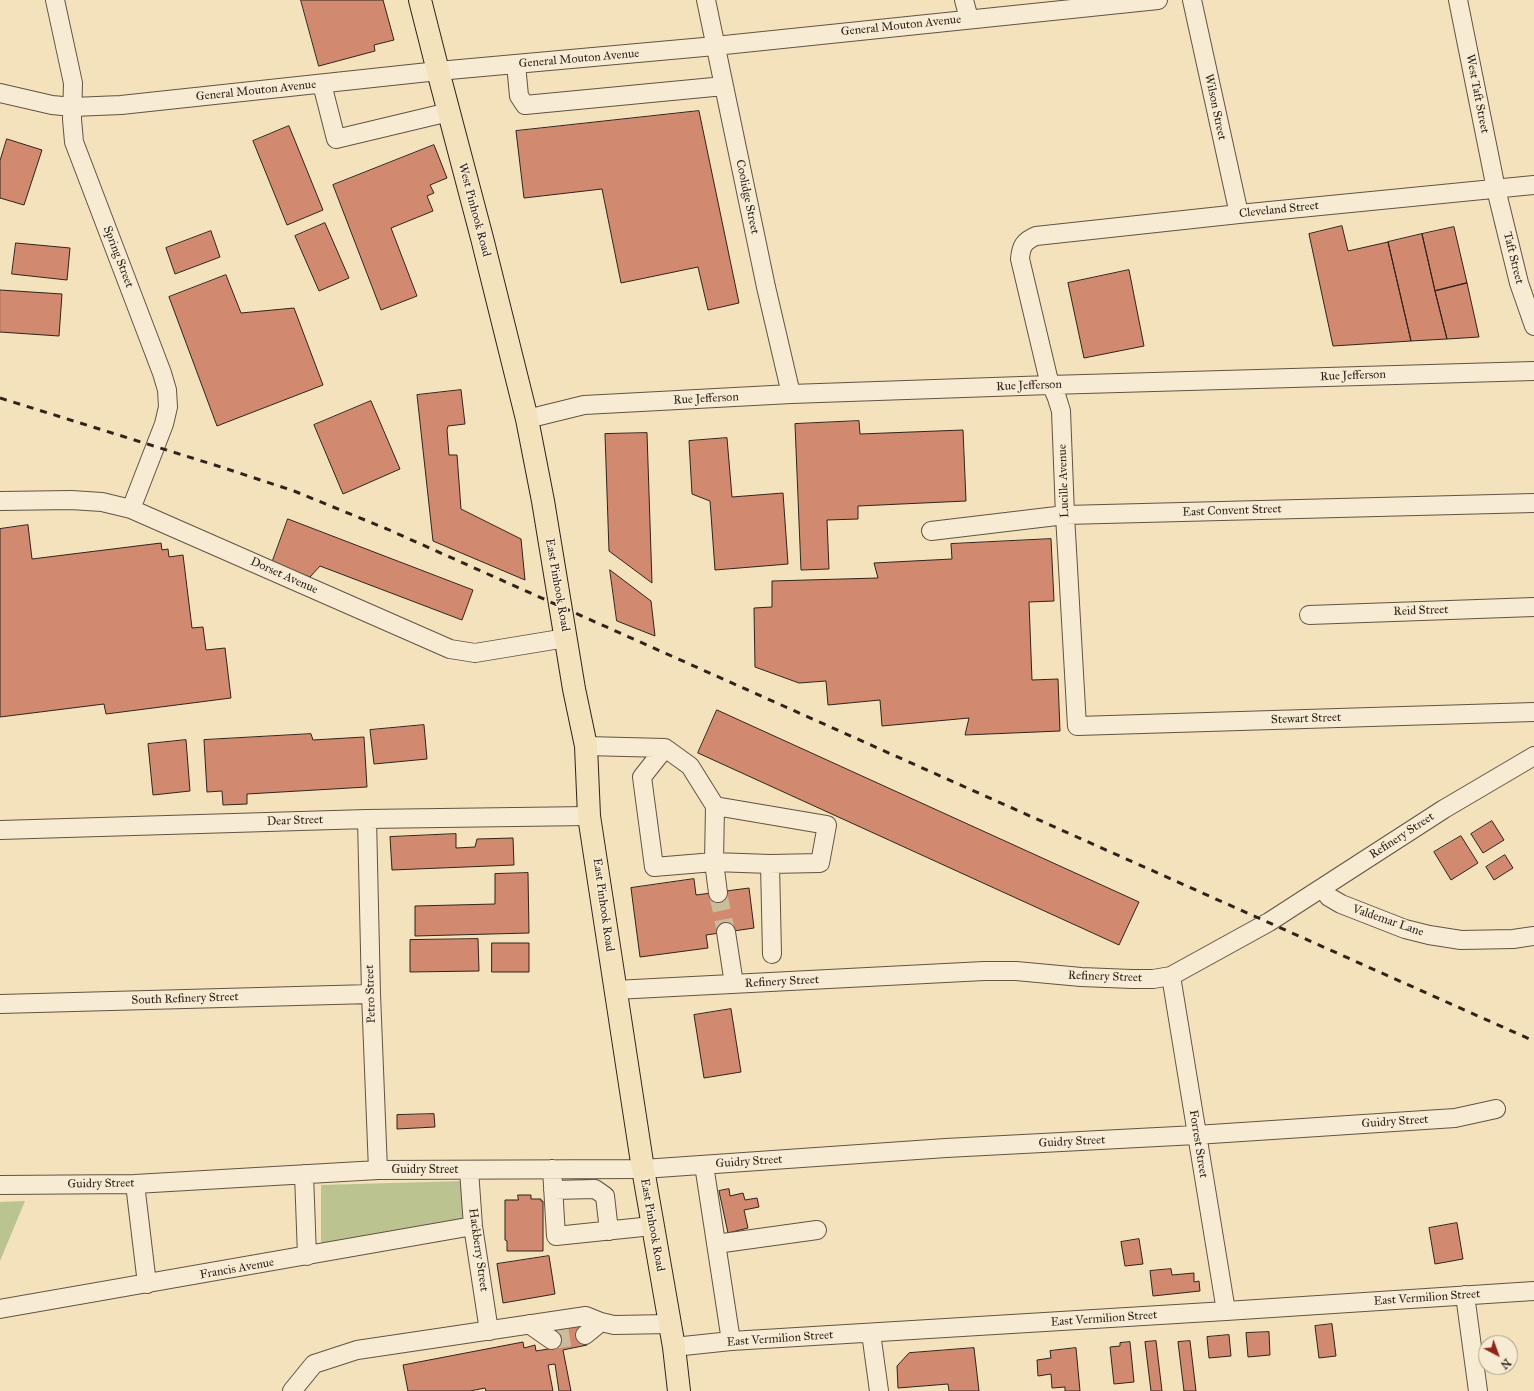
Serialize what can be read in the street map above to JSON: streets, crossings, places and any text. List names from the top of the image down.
{
  "streets": {
    "main road": ["West Pinhook Road", "East Pinhook Road"],
    "street": [
      "General Mouton Avenue",
      "West Taft Street",
      "Wilson Street",
      "Coolidge Street",
      "Cleveland Street",
      "Spring Street",
      "Taft Street",
      "Rue Jefferson",
      "Lucille Avenue",
      "East Convent Street",
      "Dorset Avenue",
      "Reid Street",
      "Stewart Street",
      "Dear Street",
      "Refinery Street",
      "Valdemar Lane",
      "Petro Street",
      "South Refinery Street",
      "Guidry Street",
      "Forrest Street",
      "Hackberry Street",
      "Francis Avenue",
      "East Vermilion Street"
    ]
  },
  "crossings": [
    ["General Mouton Avenue", "Coolidge Street"],
    ["General Mouton Avenue", "West Pinhook Road"],
    ["General Mouton Avenue", "Spring Street"],
    ["West Taft Street", "Cleveland Street"],
    ["West Taft Street", "Taft Street"],
    ["Wilson Street", "Cleveland Street"],
    ["Coolidge Street", "Rue Jefferson"],
    ["West Pinhook Road", "Rue Jefferson"],
    ["West Pinhook Road", "East Pinhook Road"],
    ["Cleveland Street", "Taft Street"],
    ["Cleveland Street", "Lucille Avenue"],
    ["Spring Street", "Dorset Avenue"],
    ["Rue Jefferson", "Lucille Avenue"],
    ["Rue Jefferson", "East Pinhook Road"],
    ["Lucille Avenue", "East Convent Street"],
    ["Lucille Avenue", "Stewart Street"],
    ["Dorset Avenue", "East Pinhook Road"],
    ["East Pinhook Road", "Dear Street"],
    ["East Pinhook Road", "Refinery Street"],
    ["East Pinhook Road", "Guidry Street"],
    ["East Pinhook Road", "East Vermilion Street"],
    ["Dear Street", "Petro Street"],
    ["Refinery Street", "Valdemar Lane"],
    ["Refinery Street", "Forrest Street"],
    ["Petro Street", "South Refinery Street"],
    ["Petro Street", "Guidry Street"],
    ["Guidry Street", "Forrest Street"],
    ["Guidry Street", "Hackberry Street"],
    ["Forrest Street", "East Vermilion Street"],
    ["Hackberry Street", "Francis Avenue"]
  ],
  "north": "bottom right"
}
